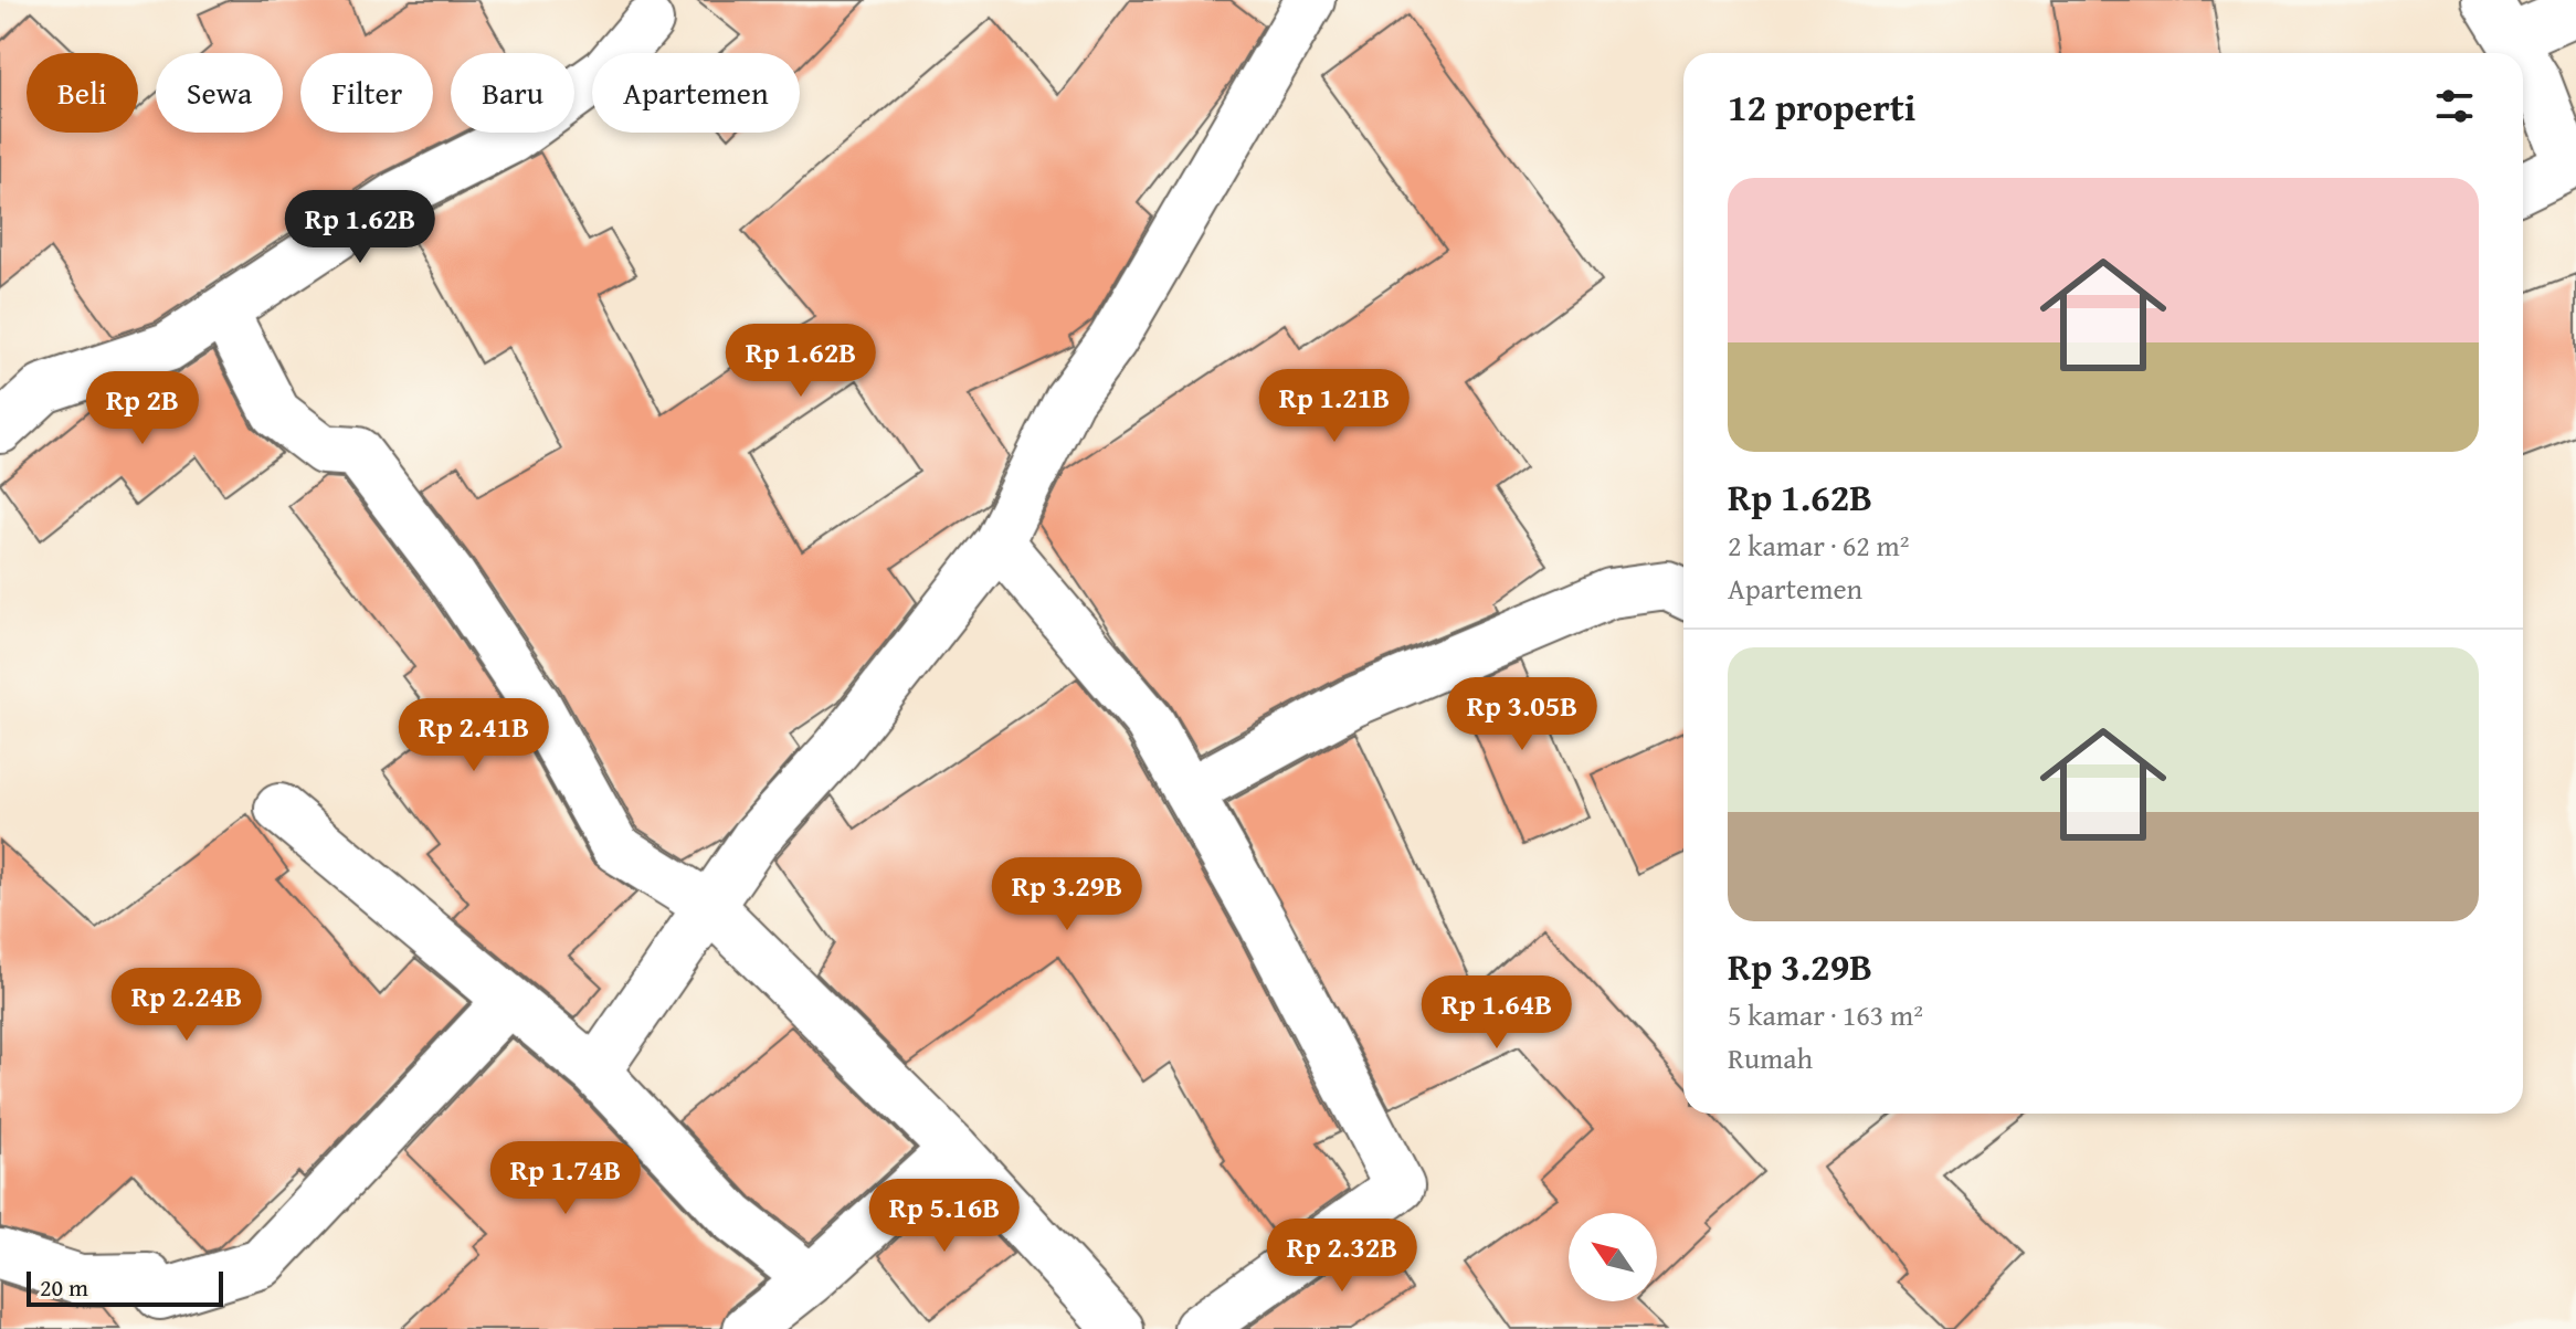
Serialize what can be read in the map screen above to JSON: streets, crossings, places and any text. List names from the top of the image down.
{
  "scale_bar": "20 m",
  "north": "top left",
  "page": {
    "chip": [
      "Beli",
      "Sewa",
      "Filter",
      "Baru",
      "Apartemen"
    ],
    "heading": "12 properti",
    "list": [
      {
        "name": "Rp 1.62B",
        "note": "2 kamar · 62 m² · Apartemen"
      },
      {
        "name": "Rp 3.29B",
        "note": "5 kamar · 163 m² · Rumah"
      }
    ],
    "price": [
      "Rp 1.62B",
      "Rp 1.62B",
      "Rp 1.21B",
      "Rp 2B",
      "Rp 3.05B",
      "Rp 2.41B",
      "Rp 3.29B",
      "Rp 2.24B",
      "Rp 1.64B",
      "Rp 1.74B",
      "Rp 5.16B",
      "Rp 2.32B"
    ],
    "scale": "20 m"
  }
}
